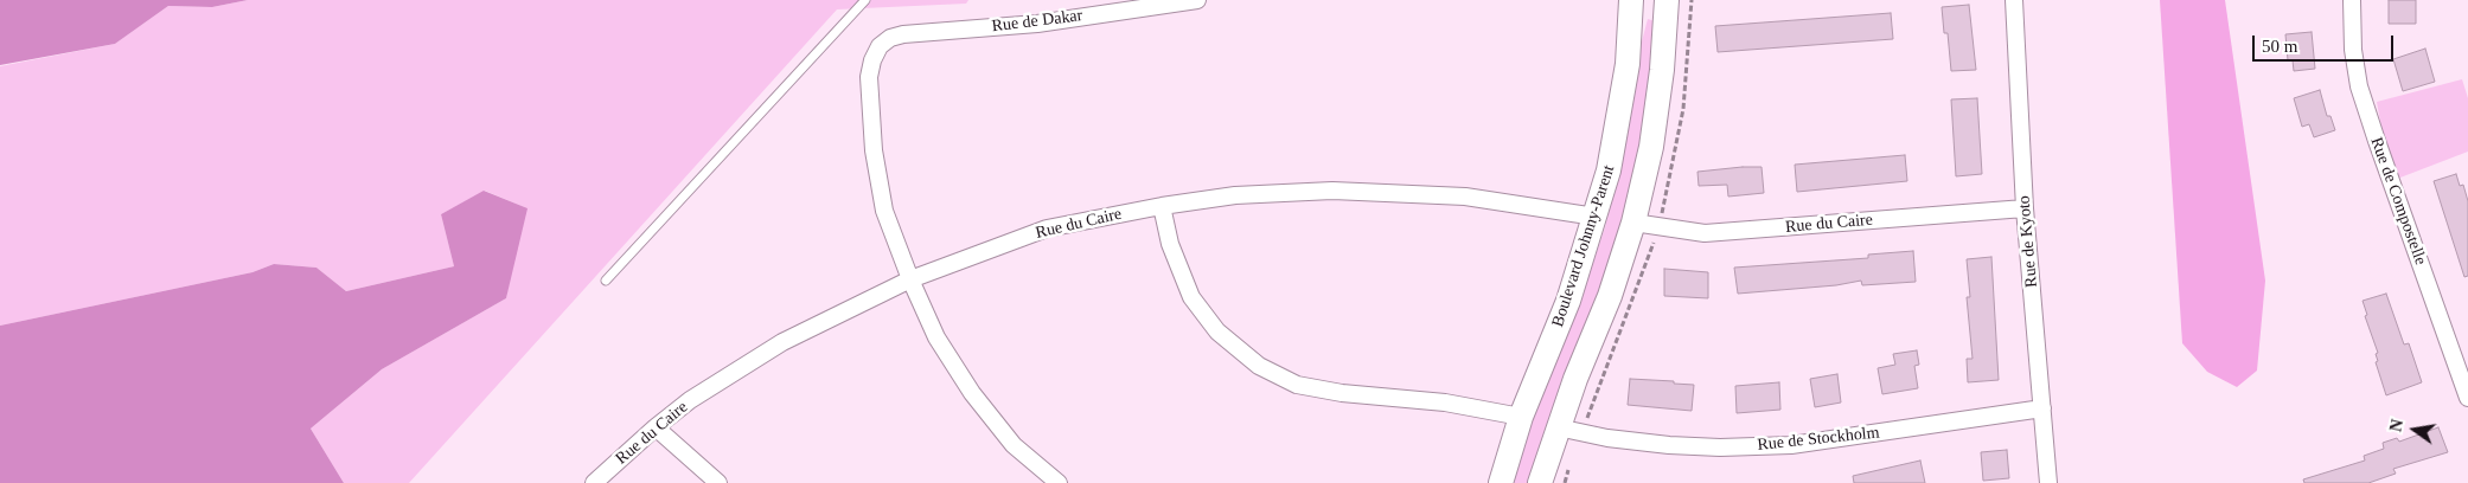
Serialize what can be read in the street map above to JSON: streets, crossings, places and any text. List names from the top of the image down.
{
  "streets": {
    "street": [
      "Rue de Dakar",
      "Rue de Compostelle",
      "Rue du Caire",
      "Rue de Kyoto",
      "Boulevard Johnny-Parent",
      "Rue de Stockholm"
    ]
  },
  "crossings": [
    ["Rue de Dakar", "Rue du Caire"],
    ["Rue du Caire", "Rue de Kyoto"],
    ["Rue du Caire", "Boulevard Johnny-Parent"],
    ["Rue de Kyoto", "Rue de Stockholm"]
  ],
  "scale_bar": "50 m",
  "north": "left"
}
